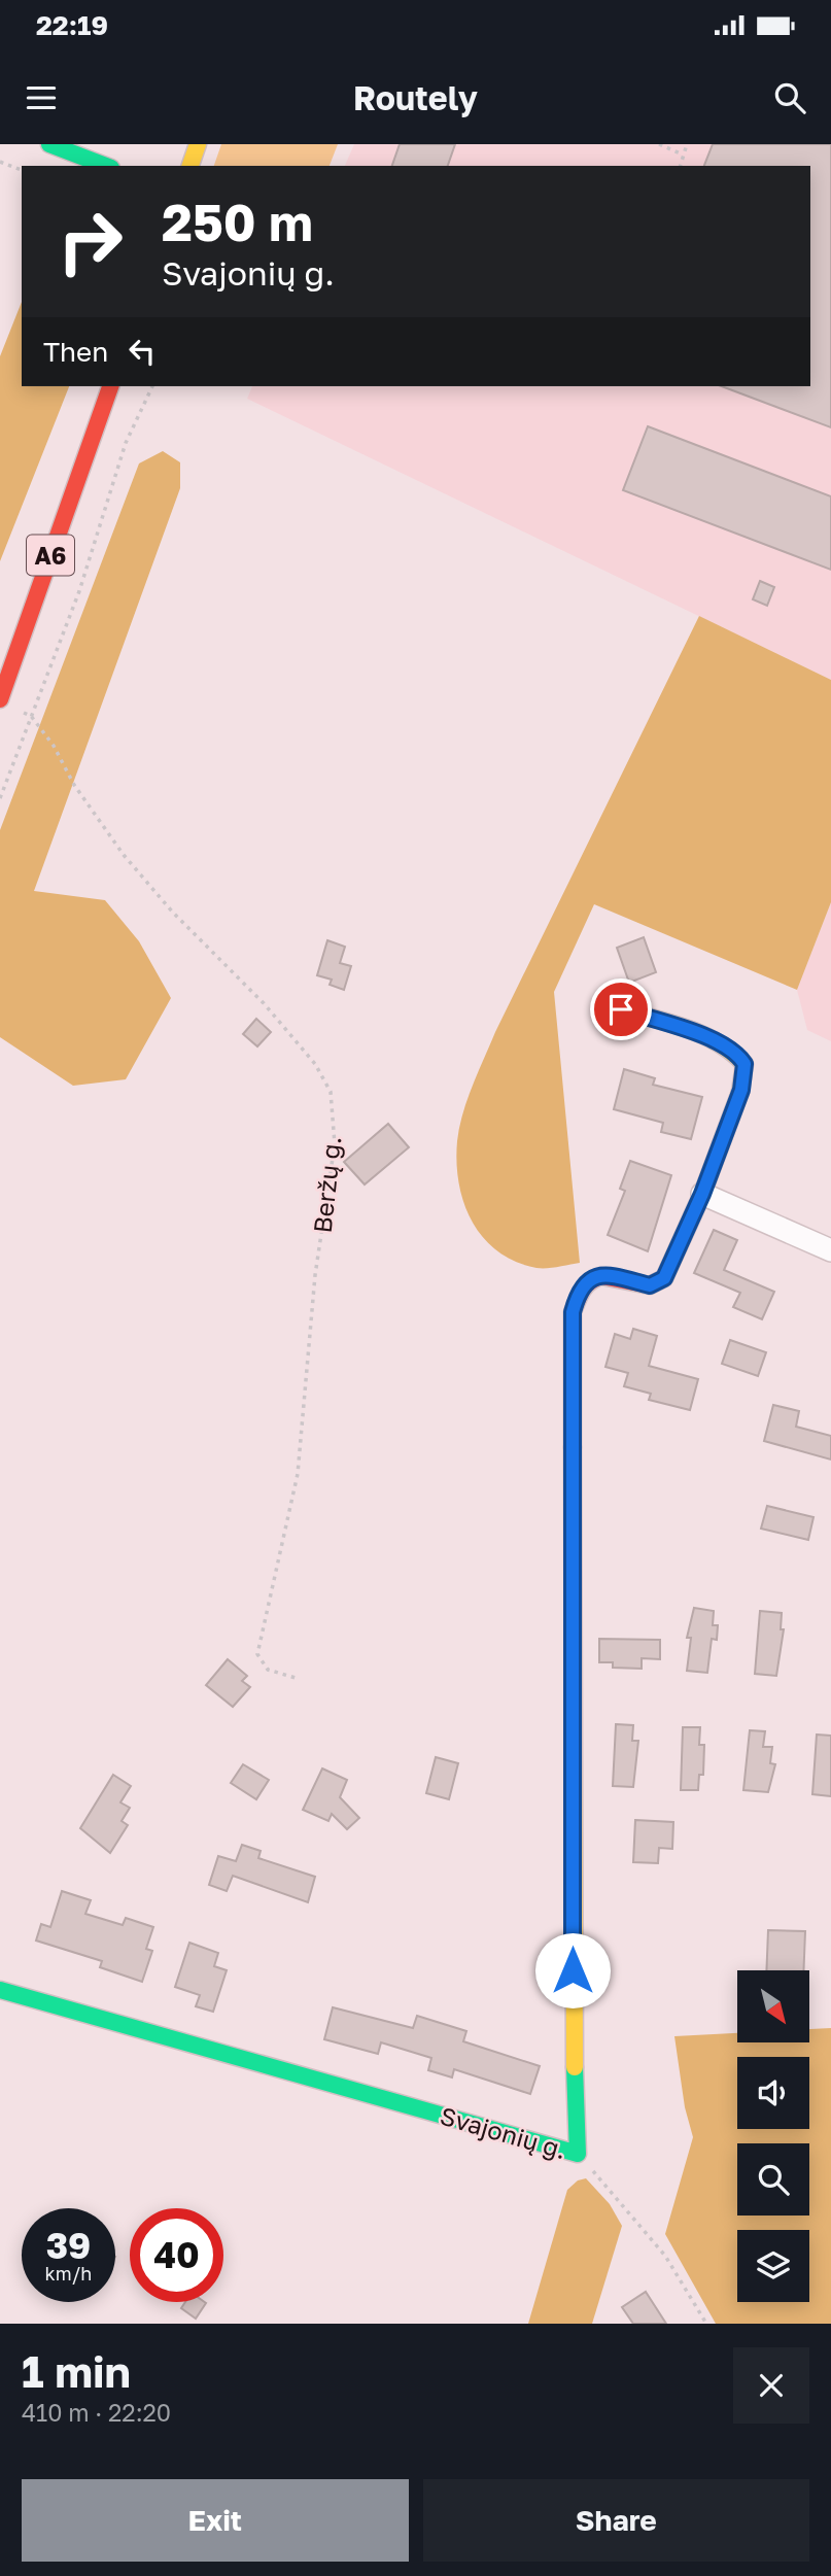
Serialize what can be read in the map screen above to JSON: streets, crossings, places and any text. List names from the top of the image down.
{
  "streets": {
    "main road": ["A6", "Svajonių g."],
    "path": ["Beržų g."]
  },
  "north": "bottom right",
  "page": {
    "status": "22:19",
    "header": "Routely",
    "turn": ["250 m", "Svajonių g."],
    "then": "Then",
    "speed": "39 km/h",
    "limit": "40",
    "heading": ["1 min", "410 m · 22:20"],
    "buttons": ["Exit", "Share"]
  }
}
